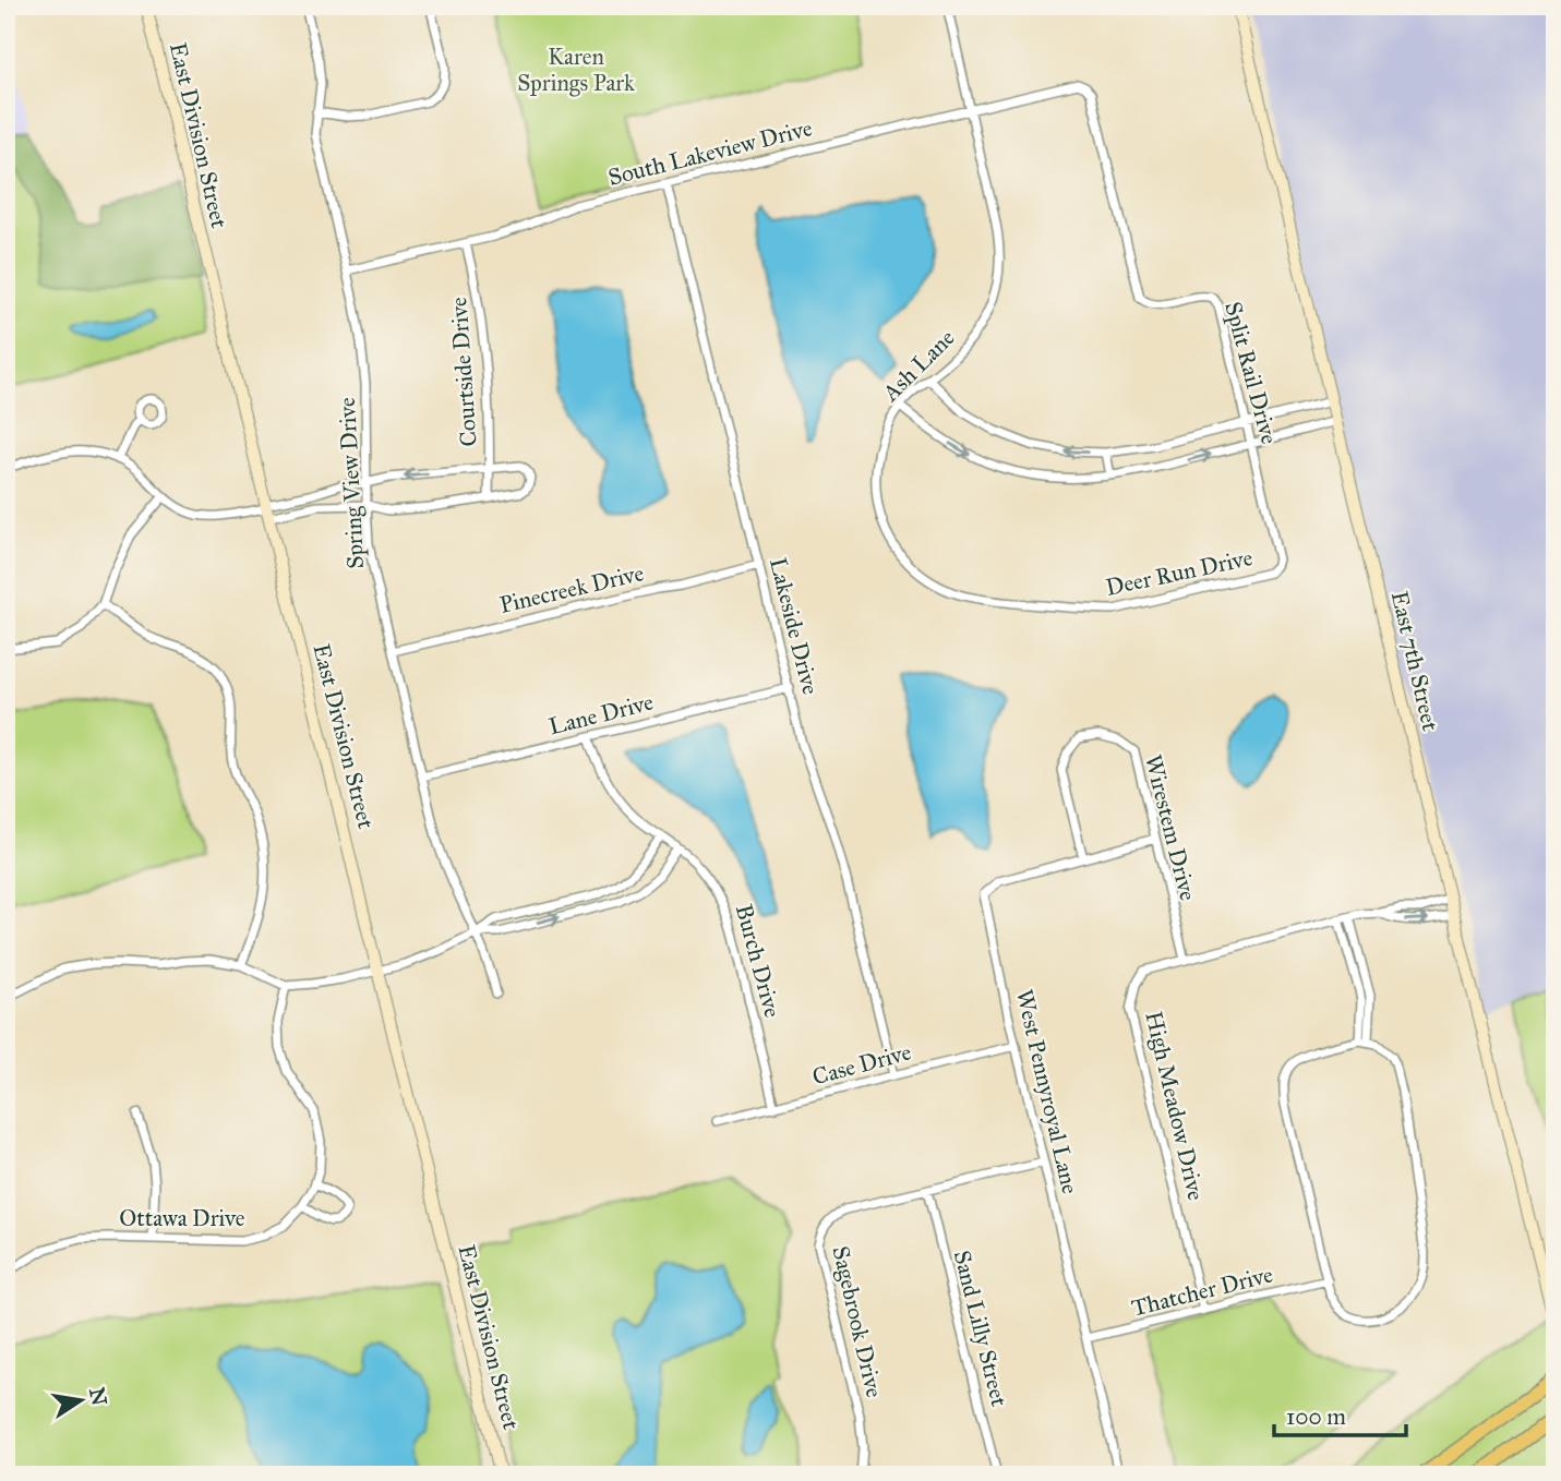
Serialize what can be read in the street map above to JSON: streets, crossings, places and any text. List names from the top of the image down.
{
  "streets": {
    "street": [
      "East Division Street",
      "South Lakeview Drive",
      "Ash Lane",
      "Courtside Drive",
      "Split Rail Drive",
      "Spring View Drive",
      "Deer Run Drive",
      "Pinecreek Drive",
      "Lakeside Drive",
      "East 7th Street",
      "Lane Drive",
      "Wirestem Drive",
      "Burch Drive",
      "Case Drive",
      "West Pennyroyal Lane",
      "High Meadow Drive",
      "Ottawa Drive",
      "Thatcher Drive",
      "Sagebrook Drive",
      "Sand Lilly Street"
    ]
  },
  "crossings": [
    ["South Lakeview Drive", "Ash Lane"],
    ["South Lakeview Drive", "Courtside Drive"],
    ["South Lakeview Drive", "Split Rail Drive"],
    ["South Lakeview Drive", "Spring View Drive"],
    ["South Lakeview Drive", "Lakeside Drive"],
    ["Ash Lane", "Deer Run Drive"],
    ["Split Rail Drive", "Deer Run Drive"],
    ["Spring View Drive", "Pinecreek Drive"],
    ["Spring View Drive", "Lane Drive"],
    ["Pinecreek Drive", "Lakeside Drive"],
    ["Lakeside Drive", "Lane Drive"],
    ["Lakeside Drive", "Case Drive"],
    ["East 7th Street", "High Meadow Drive"],
    ["Lane Drive", "Burch Drive"],
    ["Wirestem Drive", "West Pennyroyal Lane"],
    ["Wirestem Drive", "High Meadow Drive"],
    ["Burch Drive", "Case Drive"],
    ["Case Drive", "West Pennyroyal Lane"],
    ["West Pennyroyal Lane", "Thatcher Drive"],
    ["West Pennyroyal Lane", "Sagebrook Drive"],
    ["High Meadow Drive", "Thatcher Drive"],
    ["Sagebrook Drive", "Sand Lilly Street"]
  ],
  "parks": ["Karen Springs Park"],
  "scale_bar": "100 m",
  "north": "right"
}
